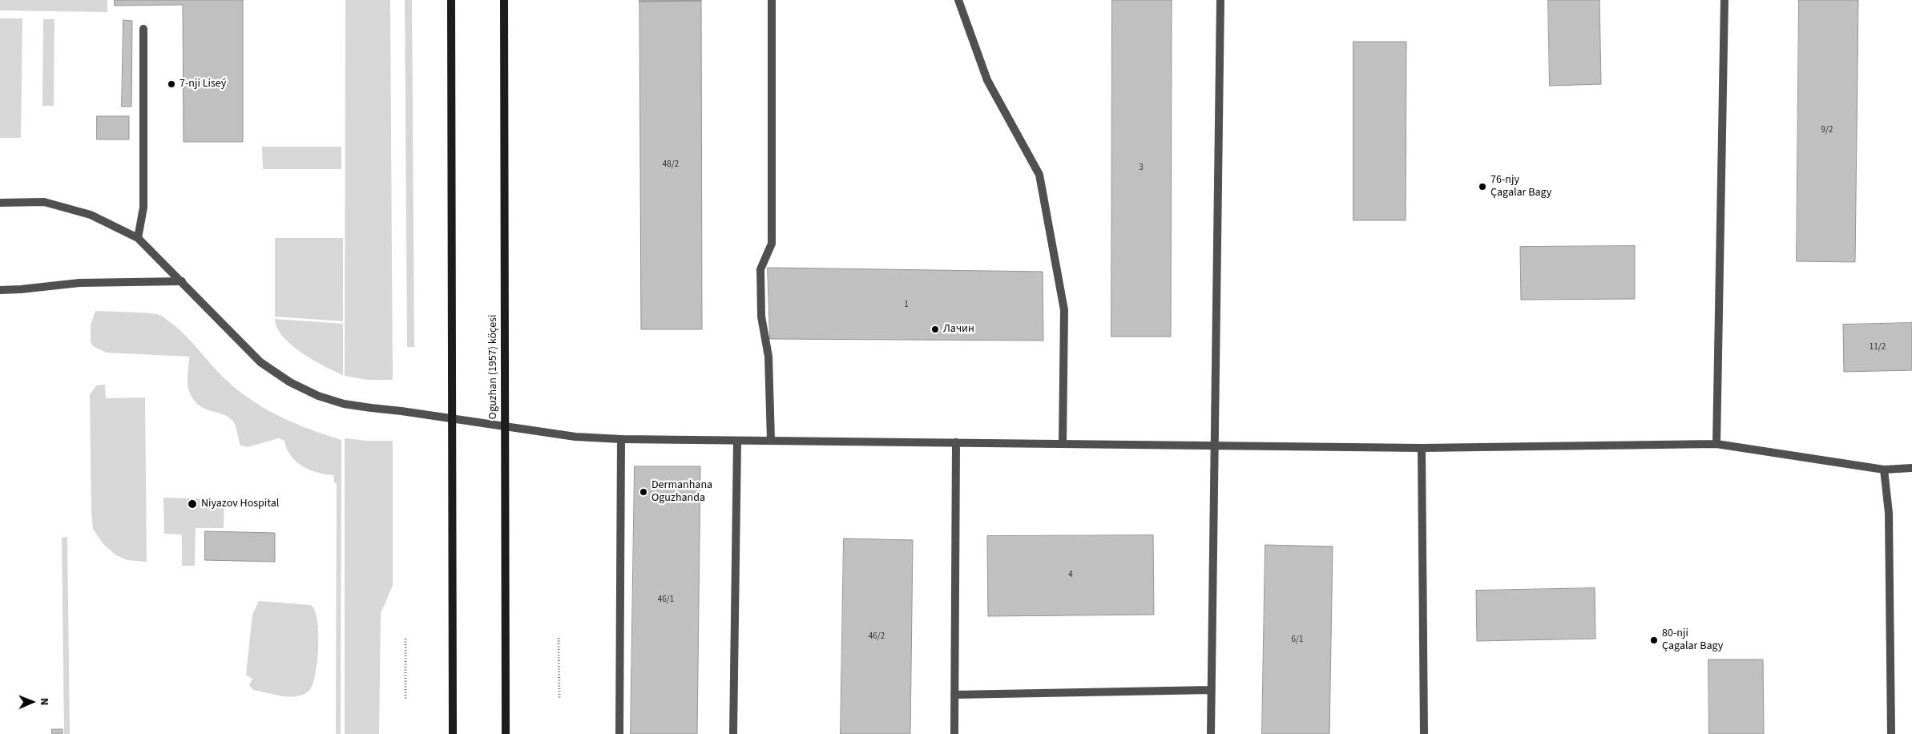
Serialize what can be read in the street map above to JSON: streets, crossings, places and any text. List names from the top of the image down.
{
  "streets": {
    "main road": ["Oguzhan (1957) köçesi"]
  },
  "places": [
    "7-nji Liseý",
    "76-njy Çagalar Bagy",
    "Лачин",
    "Dermanhana Oguzhanda",
    "Niyazov Hospital",
    "80-nji Çagalar Bagy"
  ],
  "house_numbers": [
    "9/2",
    "48/2",
    "3",
    "1",
    "11/2",
    "4",
    "46/1",
    "46/2",
    "6/1"
  ],
  "north": "right"
}
